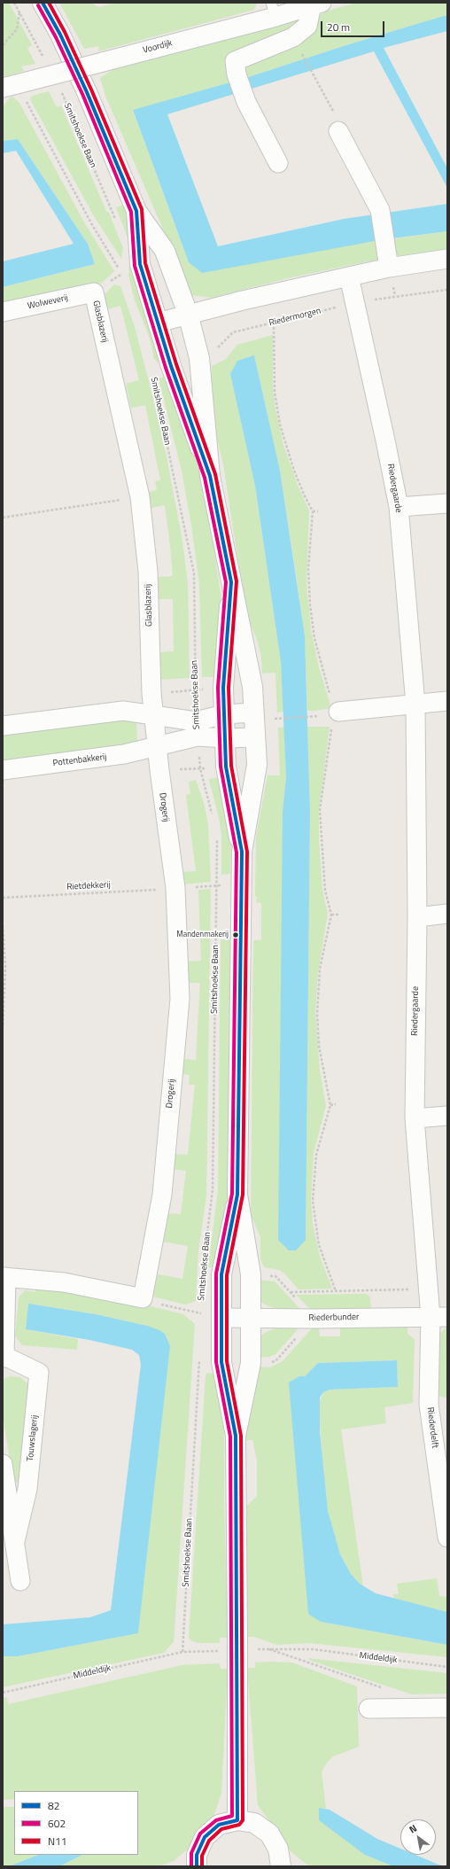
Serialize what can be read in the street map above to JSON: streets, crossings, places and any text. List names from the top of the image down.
{
  "streets": {
    "street": [
      "Voordijk",
      "Smitshoekse Baan",
      "Wolweverij",
      "Glasblazerij",
      "Riedergaarde",
      "Pottenbakkerij",
      "Drogerij",
      "Riederbunder",
      "Riederdelft",
      "Touwslagerij"
    ],
    "path": ["Riedermorgen", "Rietdekkerij", "Middeldijk"]
  },
  "crossings": [
    ["Smitshoekse Baan", "Riedermorgen"],
    ["Smitshoekse Baan", "Pottenbakkerij"],
    ["Smitshoekse Baan", "Riederbunder"],
    ["Smitshoekse Baan", "Middeldijk"],
    ["Wolweverij", "Glasblazerij"],
    ["Riedermorgen", "Riedergaarde"],
    ["Glasblazerij", "Pottenbakkerij"],
    ["Riedergaarde", "Riederbunder"],
    ["Riedergaarde", "Riederdelft"],
    ["Pottenbakkerij", "Drogerij"],
    ["Drogerij", "Rietdekkerij"],
    ["Riederbunder", "Riederdelft"]
  ],
  "places": ["Mandenmakerij"],
  "lines": ["transit line 82", "transit line N11", "transit line 602"],
  "legend": ["82", "602", "N11"],
  "scale_bar": "20 m",
  "north": "top left"
}
